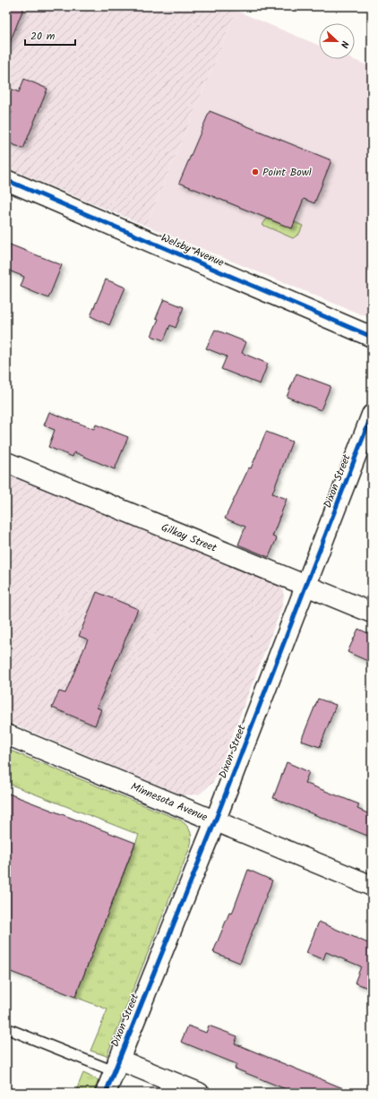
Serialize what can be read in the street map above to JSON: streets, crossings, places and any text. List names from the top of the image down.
{
  "streets": {
    "street": [
      "Welsby Avenue",
      "Dixon Street",
      "Gilkay Street",
      "Minnesota Avenue"
    ]
  },
  "crossings": [
    ["Dixon Street", "Gilkay Street"],
    ["Dixon Street", "Minnesota Avenue"]
  ],
  "places": ["Point Bowl"],
  "scale_bar": "20 m",
  "north": "right"
}
